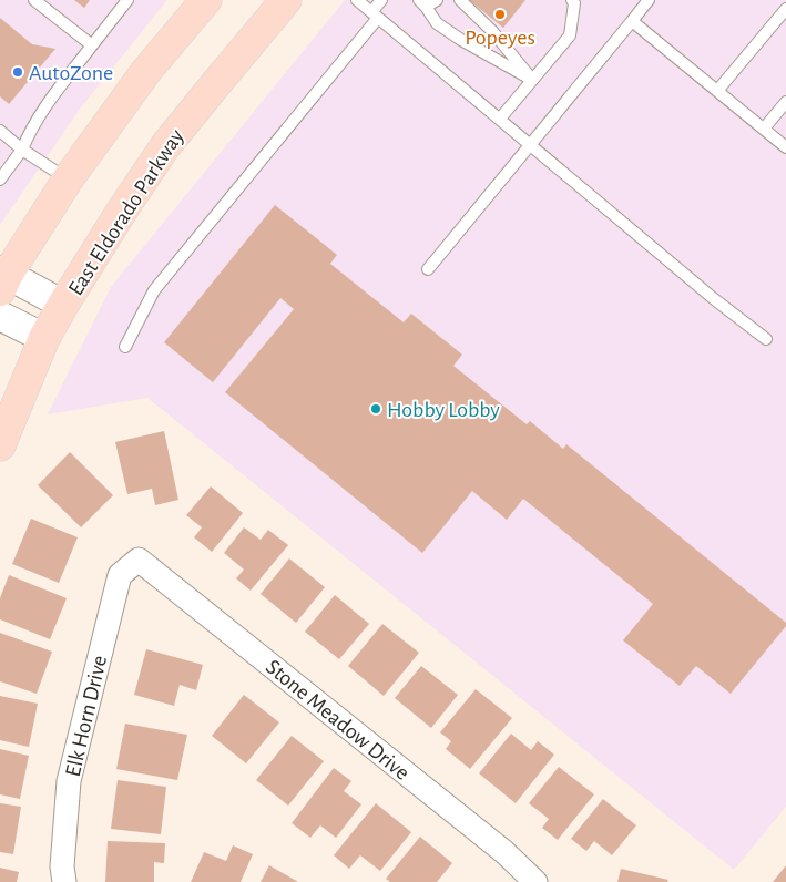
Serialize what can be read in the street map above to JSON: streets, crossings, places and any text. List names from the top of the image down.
{
  "streets": {
    "main road": ["East Eldorado Parkway"],
    "street": ["Elk Horn Drive", "Stone Meadow Drive"]
  },
  "crossings": [
    ["Elk Horn Drive", "Stone Meadow Drive"]
  ],
  "places": ["Popeyes", "AutoZone", "Hobby Lobby"]
}
